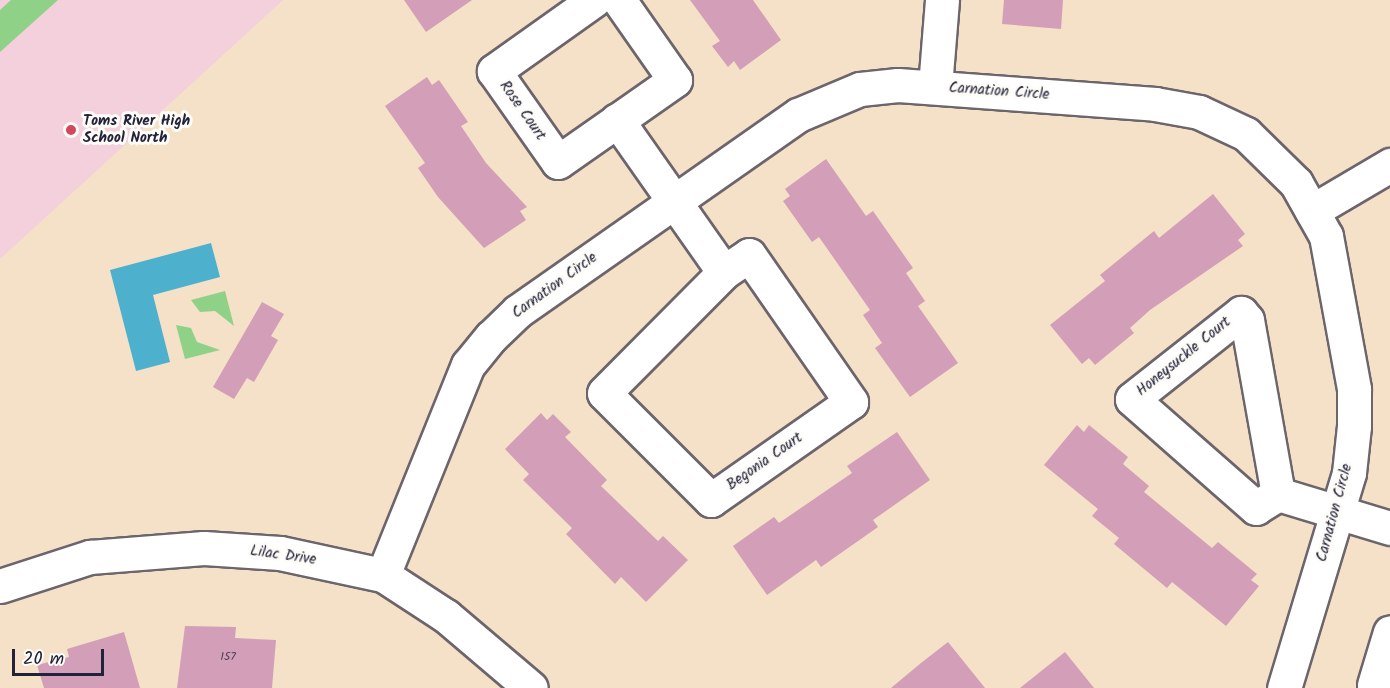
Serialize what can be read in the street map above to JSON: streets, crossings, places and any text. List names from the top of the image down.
{
  "streets": {
    "street": [
      "Carnation Circle",
      "Rose Court",
      "Honeysuckle Court",
      "Begonia Court",
      "Lilac Drive"
    ]
  },
  "crossings": [
    ["Carnation Circle", "Lilac Drive"]
  ],
  "places": ["Toms River High School North"],
  "house_numbers": ["157"],
  "scale_bar": "20 m"
}
